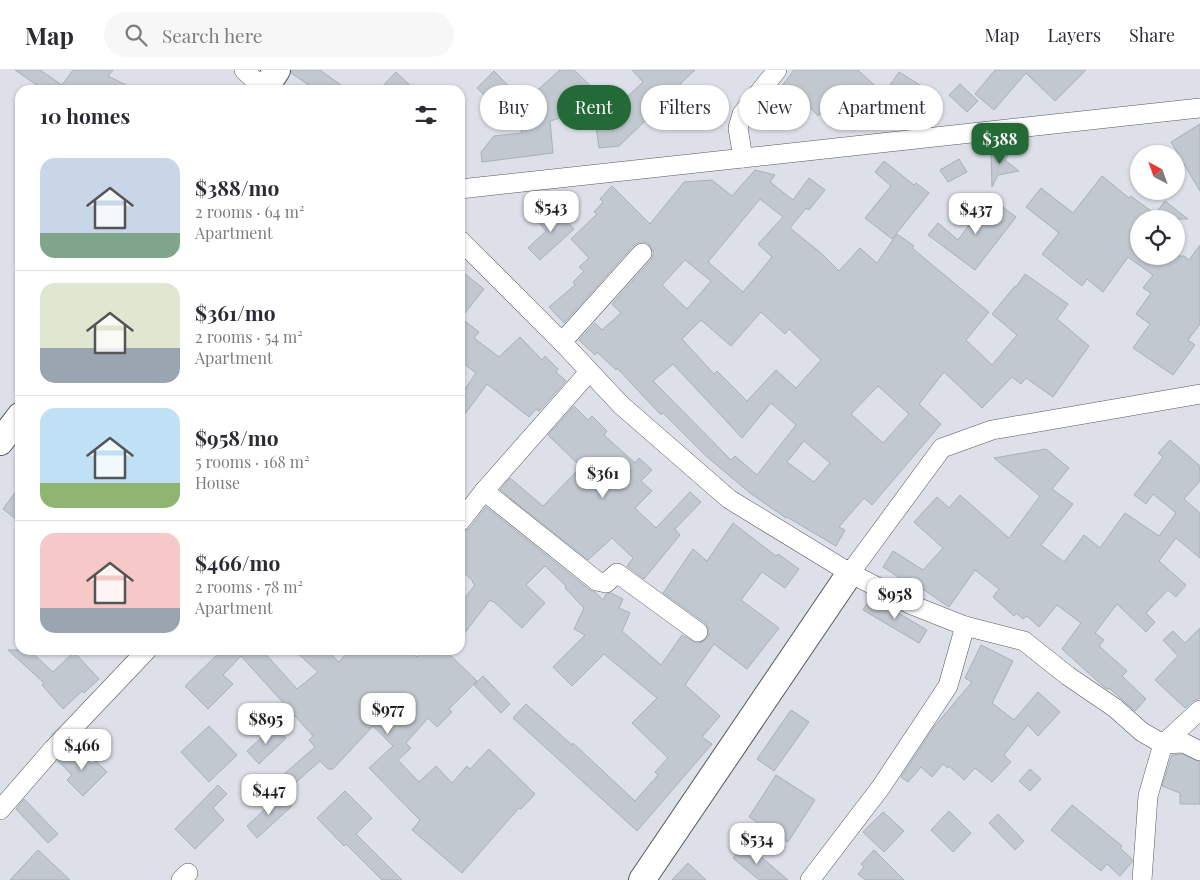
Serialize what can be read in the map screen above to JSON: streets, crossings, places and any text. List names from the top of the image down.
{
  "north": "top left",
  "page": {
    "header": "Map",
    "search": "Search here",
    "nav": ["Map", "Layers", "Share"],
    "chip": [
      "Buy",
      "Rent",
      "Filters",
      "New",
      "Apartment"
    ],
    "heading": "10 homes",
    "price": [
      "$388",
      "$543",
      "$437",
      "$361",
      "$958",
      "$977",
      "$895",
      "$466",
      "$447",
      "$534"
    ],
    "list": [
      {
        "name": "$388/mo",
        "note": "2 rooms · 64 m² · Apartment"
      },
      {
        "name": "$361/mo",
        "note": "2 rooms · 54 m² · Apartment"
      },
      {
        "name": "$958/mo",
        "note": "5 rooms · 168 m² · House"
      },
      {
        "name": "$466/mo",
        "note": "2 rooms · 78 m² · Apartment"
      }
    ]
  }
}
